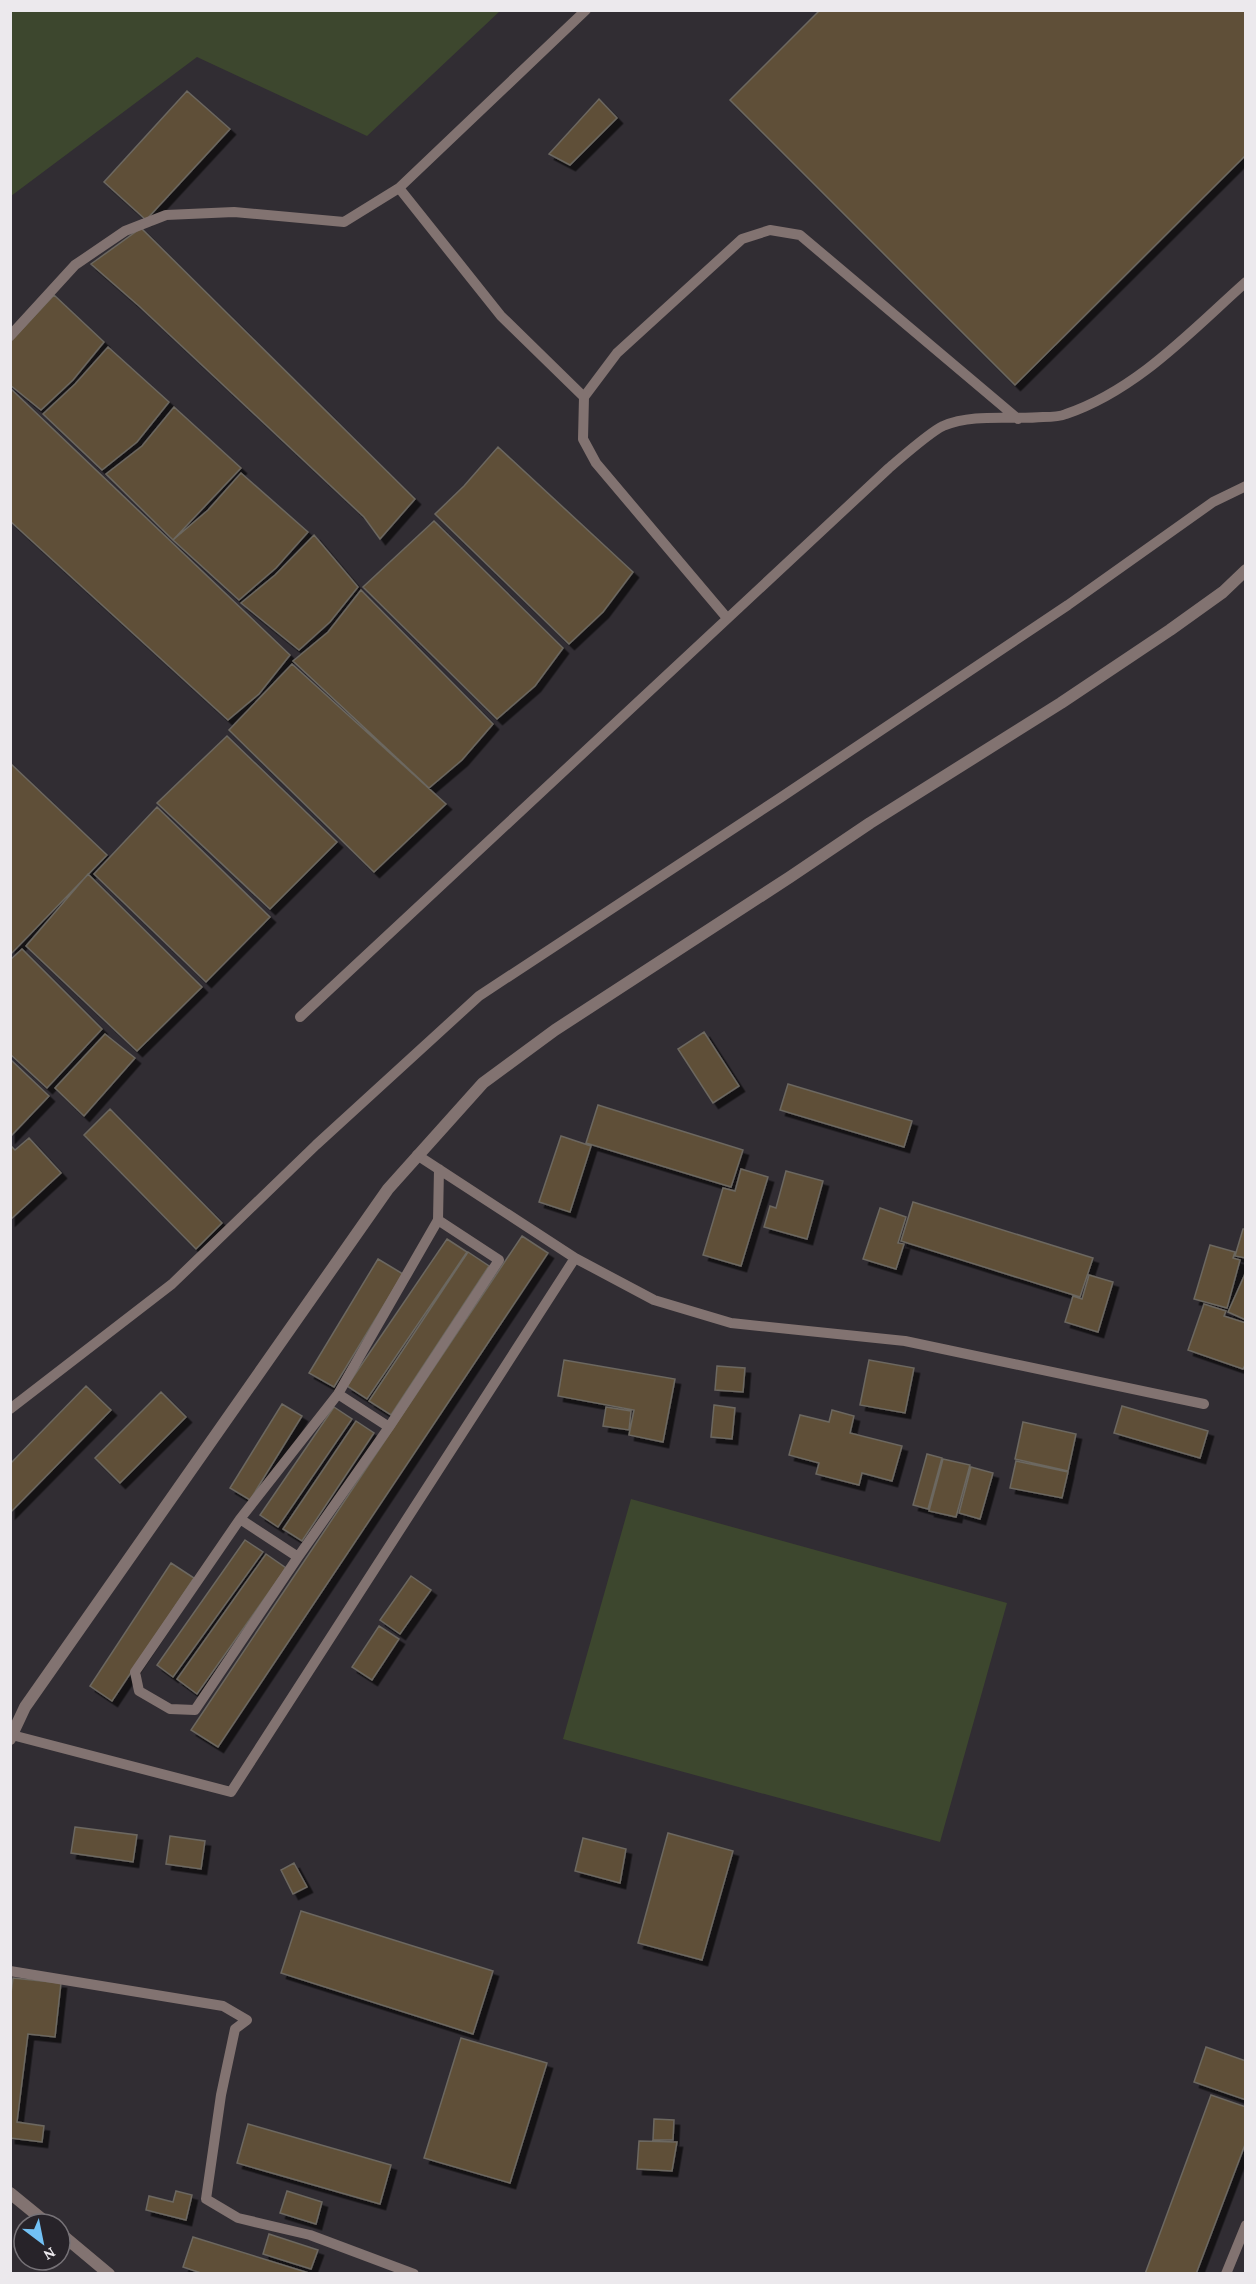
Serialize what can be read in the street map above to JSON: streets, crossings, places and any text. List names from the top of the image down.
{
  "north": "bottom right"
}
